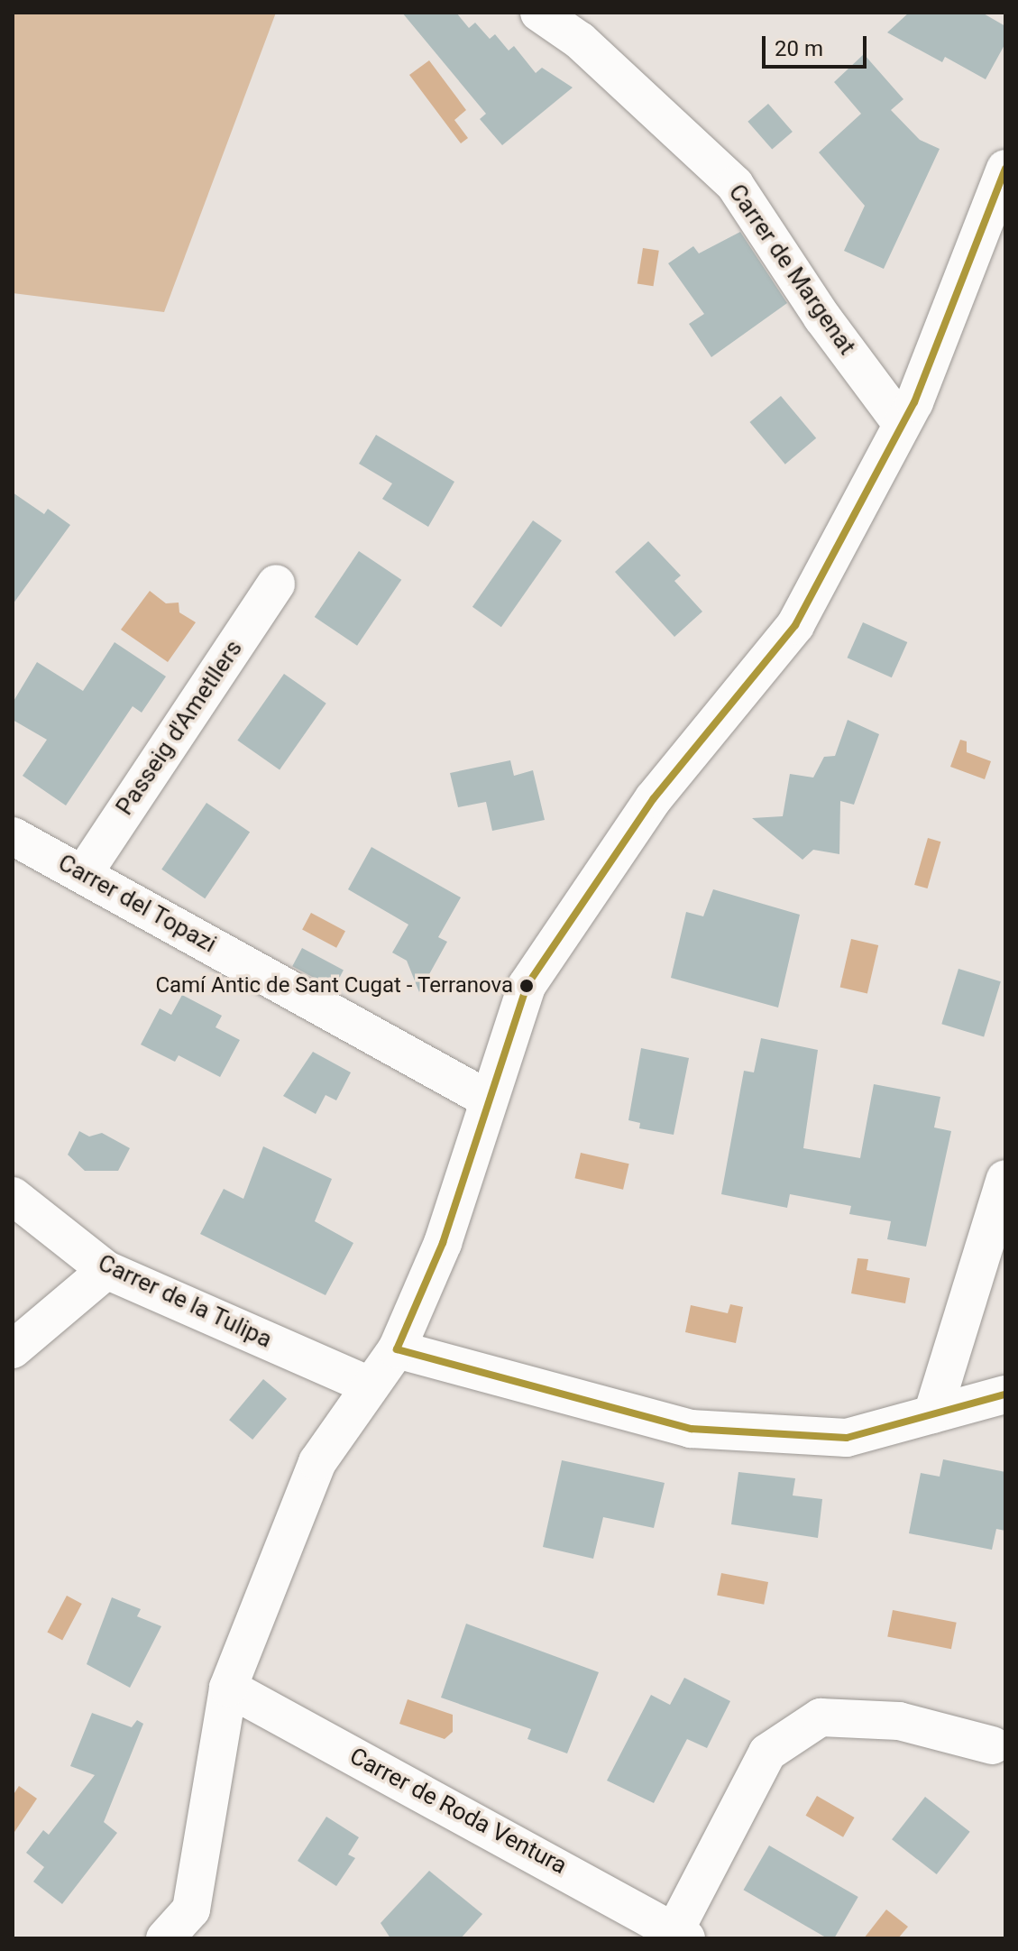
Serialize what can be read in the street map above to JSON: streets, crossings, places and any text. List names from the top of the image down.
{
  "streets": {
    "street": [
      "Carrer de Margenat",
      "Passeig d'Ametllers",
      "Carrer del Topazi",
      "Carrer de la Tulipa",
      "Carrer de Roda Ventura"
    ]
  },
  "crossings": [
    ["Passeig d'Ametllers", "Carrer del Topazi"]
  ],
  "places": ["Camí Antic de Sant Cugat - Terranova"],
  "scale_bar": "20 m"
}
